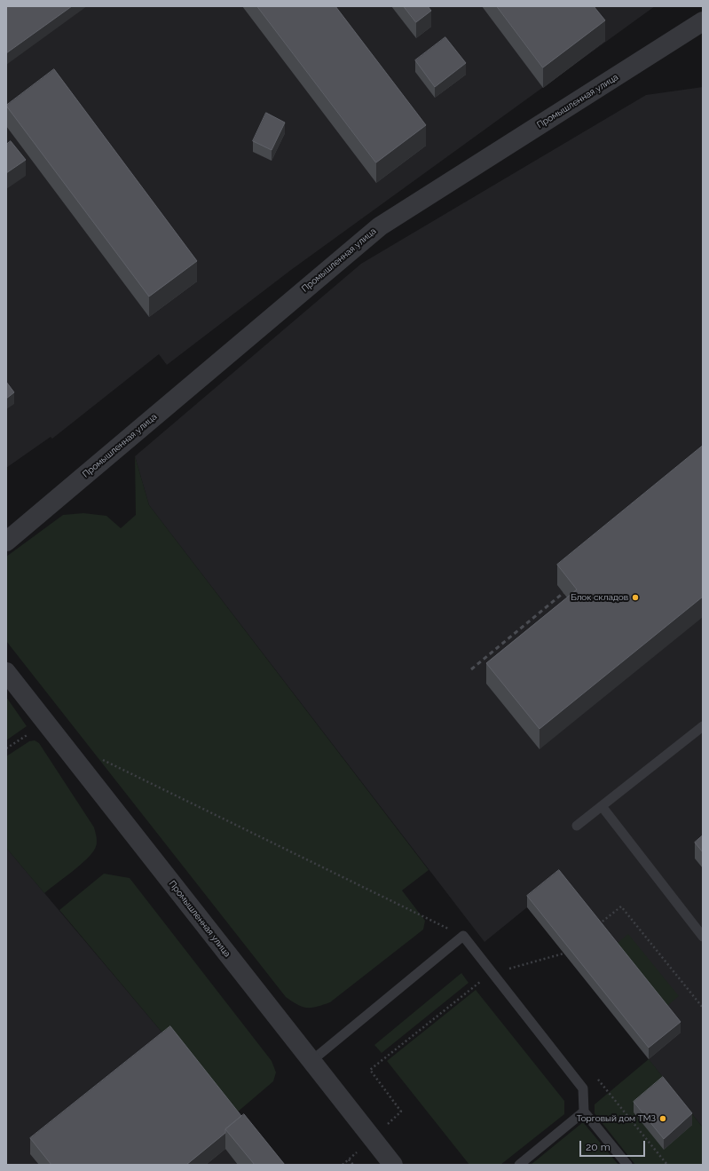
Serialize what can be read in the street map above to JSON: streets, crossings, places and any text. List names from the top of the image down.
{
  "streets": {
    "street": ["Промышленная улица"]
  },
  "places": ["Блок складов", "Торговый дом ТМЗ"],
  "scale_bar": "20 m"
}
